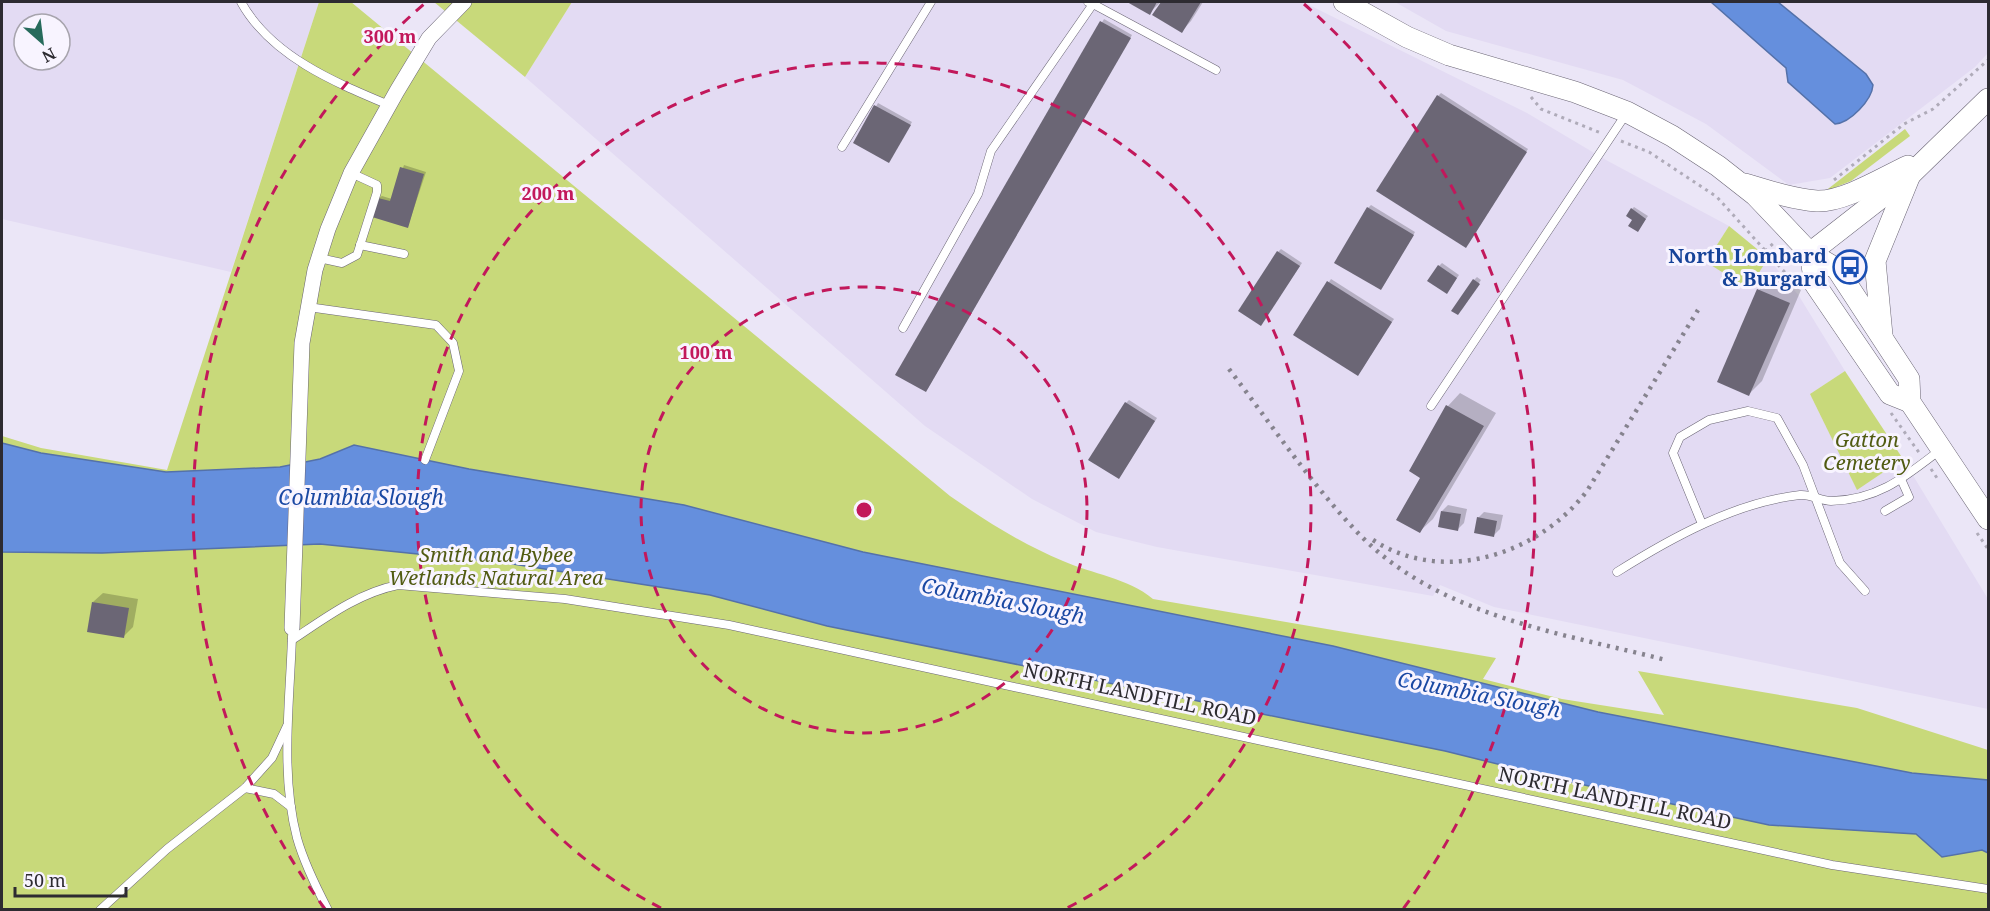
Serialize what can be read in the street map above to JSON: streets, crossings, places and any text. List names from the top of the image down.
{
  "streets": {
    "lane": ["NORTH LANDFILL ROAD"]
  },
  "water": ["Columbia Slough"],
  "parks": ["Gatton Cemetery", "Smith and Bybee Wetlands Natural Area"],
  "places": {
    "bus stop": ["North Lombard & Burgard"]
  },
  "scale_bar": "50 m",
  "north": "bottom right",
  "rings": ["300 m", "200 m", "100 m"]
}
